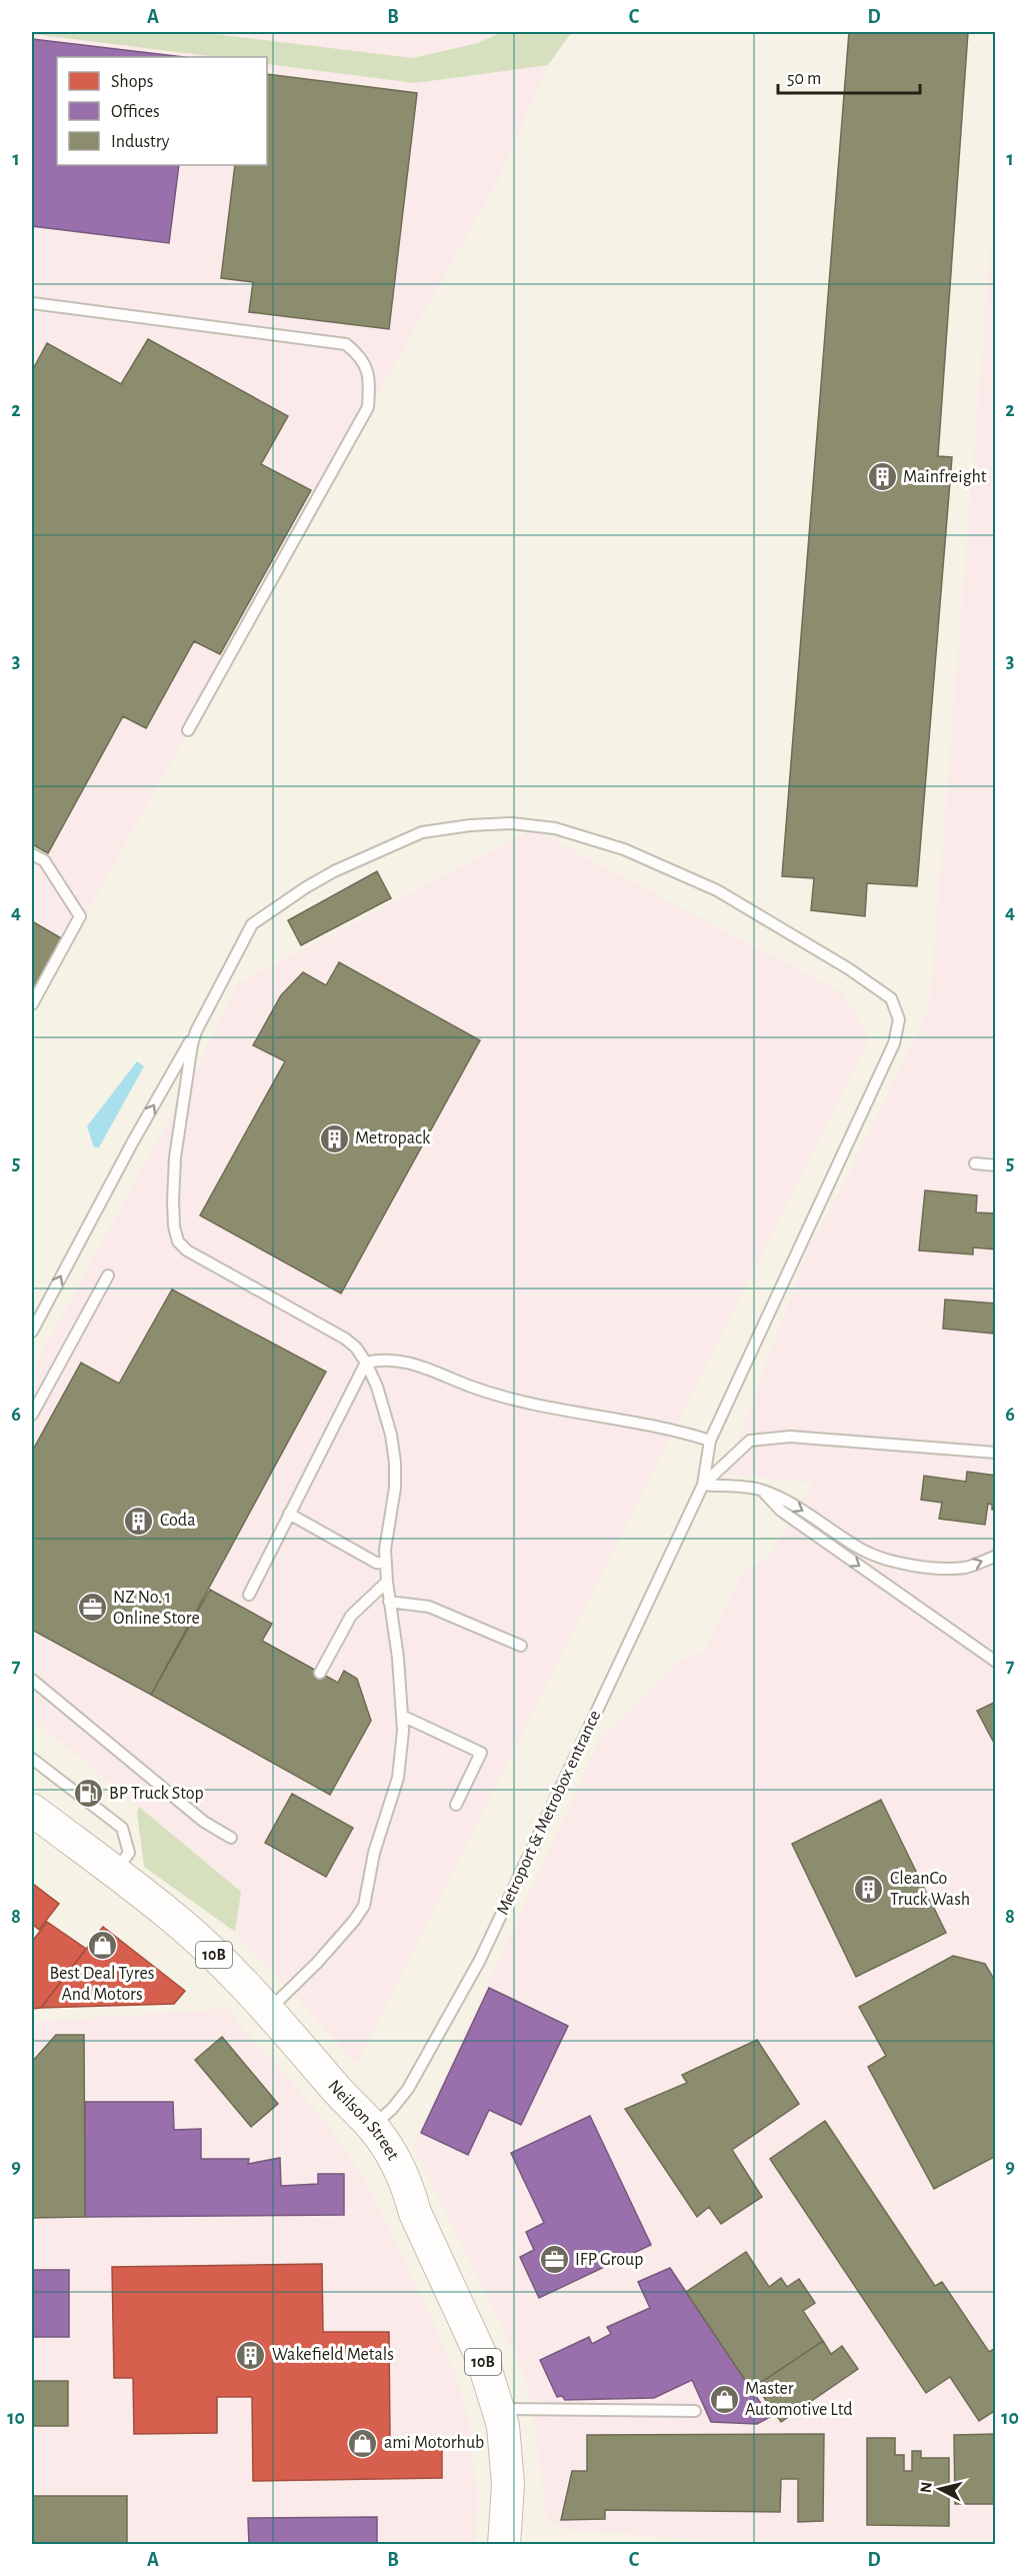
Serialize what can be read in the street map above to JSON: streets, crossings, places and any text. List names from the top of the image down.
{
  "streets": {
    "main road": ["10B", "Neilson Street"],
    "lane": ["Metroport & Metrobox entrance"]
  },
  "crossings": [
    ["Metroport & Metrobox entrance", "Neilson Street"]
  ],
  "places": {
    "building": [
      "Mainfreight",
      "Metropack",
      "Coda",
      "CleanCo Truck Wash",
      "Wakefield Metals"
    ],
    "office": ["NZ No. 1 Online Store", "IFP Group"],
    "fuel station": ["BP Truck Stop"],
    "shop": ["Best Deal Tyres And Motors", "Master Automotive Ltd", "ami Motorhub"]
  },
  "legend": ["Shops", "Offices", "Industry"],
  "scale_bar": "50 m",
  "north": "left",
  "grid": {
    "columns": [
      "A",
      "B",
      "C",
      "D"
    ],
    "rows": [
      "1",
      "2",
      "3",
      "4",
      "5",
      "6",
      "7",
      "8",
      "9",
      "10"
    ]
  }
}
